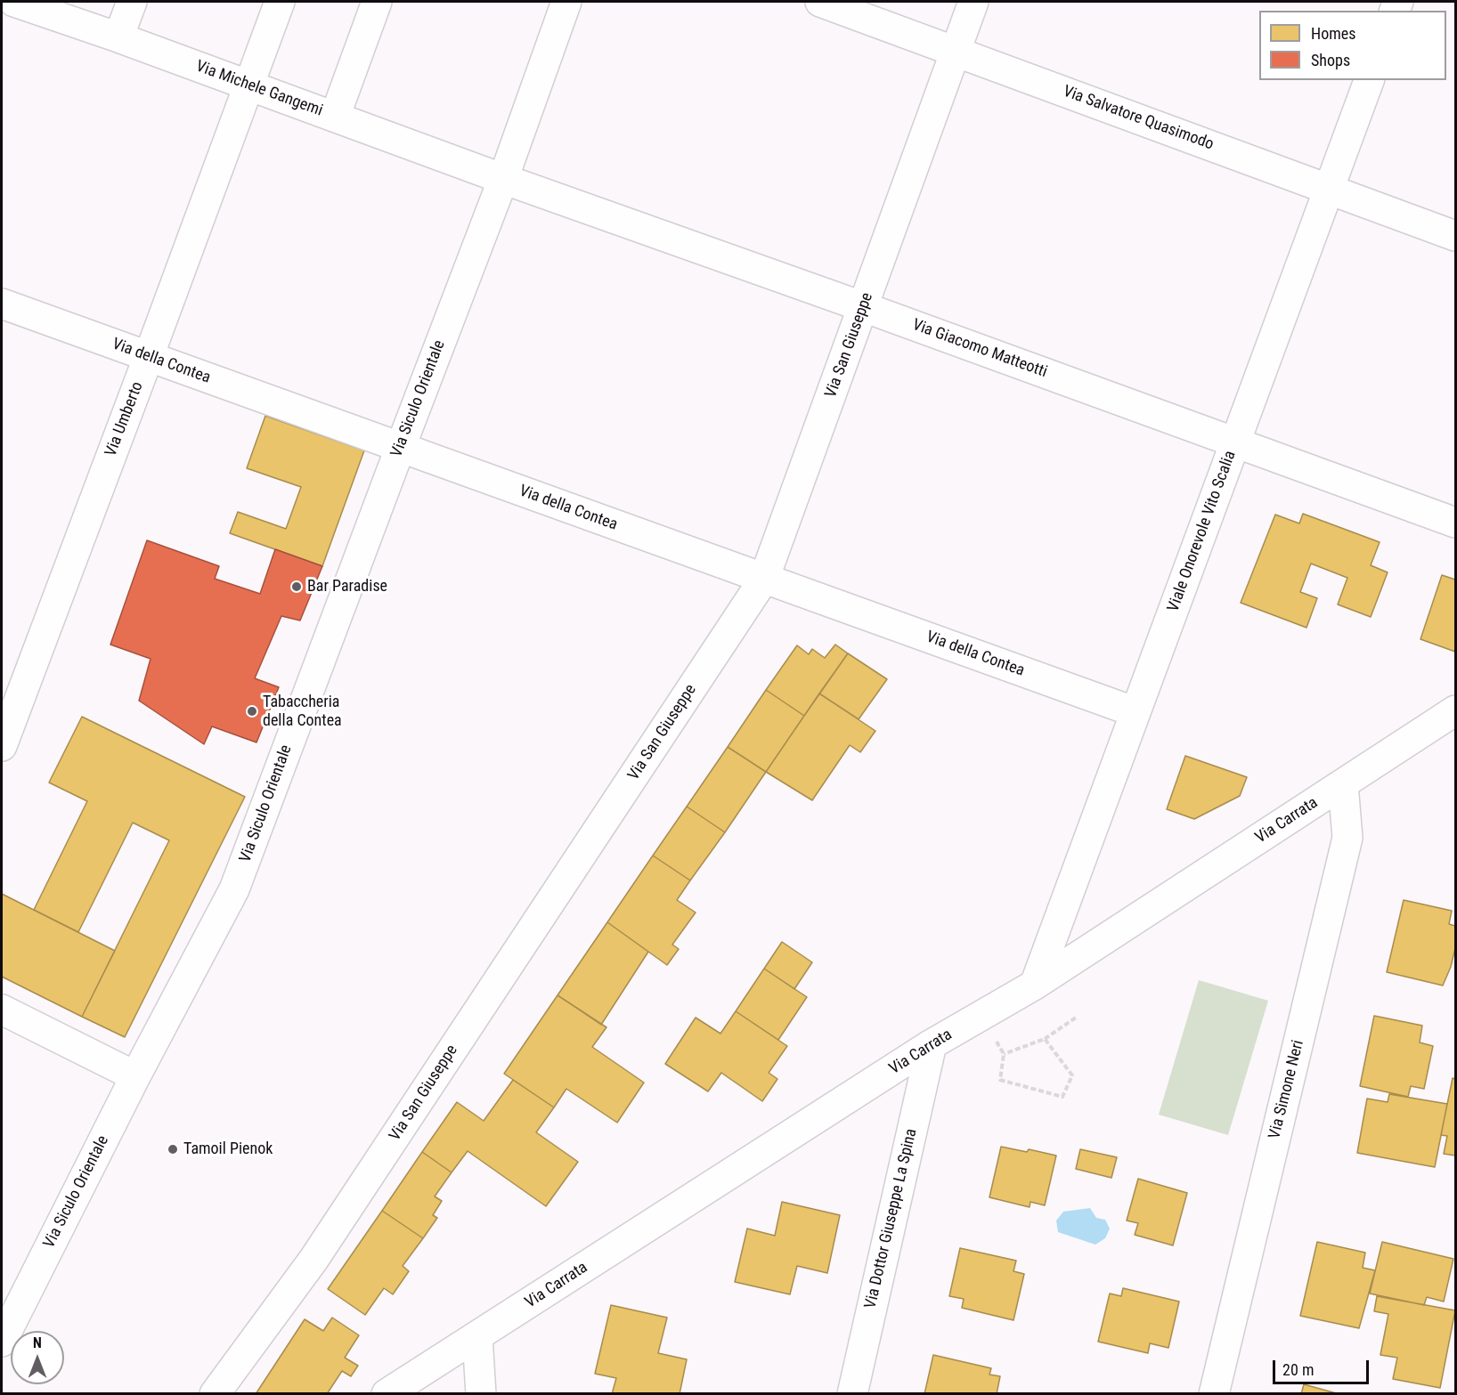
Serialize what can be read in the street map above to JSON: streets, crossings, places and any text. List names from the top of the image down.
{
  "streets": {
    "street": [
      "Via Michele Gangemi",
      "Via Salvatore Quasimodo",
      "Via San Giuseppe",
      "Via Giacomo Matteotti",
      "Via della Contea",
      "Via Siculo Orientale",
      "Via Umberto",
      "Viale Onorevole Vito Scalia",
      "Via Carrata",
      "Via Simone Neri",
      "Via Dottor Giuseppe La Spina"
    ]
  },
  "crossings": [
    ["Via Michele Gangemi", "Via Giacomo Matteotti"],
    ["Via Michele Gangemi", "Via Siculo Orientale"],
    ["Via Michele Gangemi", "Via Umberto"],
    ["Via Salvatore Quasimodo", "Via San Giuseppe"],
    ["Via Salvatore Quasimodo", "Viale Onorevole Vito Scalia"],
    ["Via San Giuseppe", "Via Giacomo Matteotti"],
    ["Via San Giuseppe", "Via della Contea"],
    ["Via Giacomo Matteotti", "Via Siculo Orientale"],
    ["Via Giacomo Matteotti", "Viale Onorevole Vito Scalia"],
    ["Via della Contea", "Via Siculo Orientale"],
    ["Via della Contea", "Via Umberto"],
    ["Via della Contea", "Viale Onorevole Vito Scalia"],
    ["Viale Onorevole Vito Scalia", "Via Carrata"],
    ["Via Carrata", "Via Simone Neri"],
    ["Via Carrata", "Via Dottor Giuseppe La Spina"]
  ],
  "places": ["Bar Paradise", "Tabaccheria della Contea", "Tamoil Pienok"],
  "legend": ["Homes", "Shops"],
  "scale_bar": "20 m",
  "north": "top"
}
